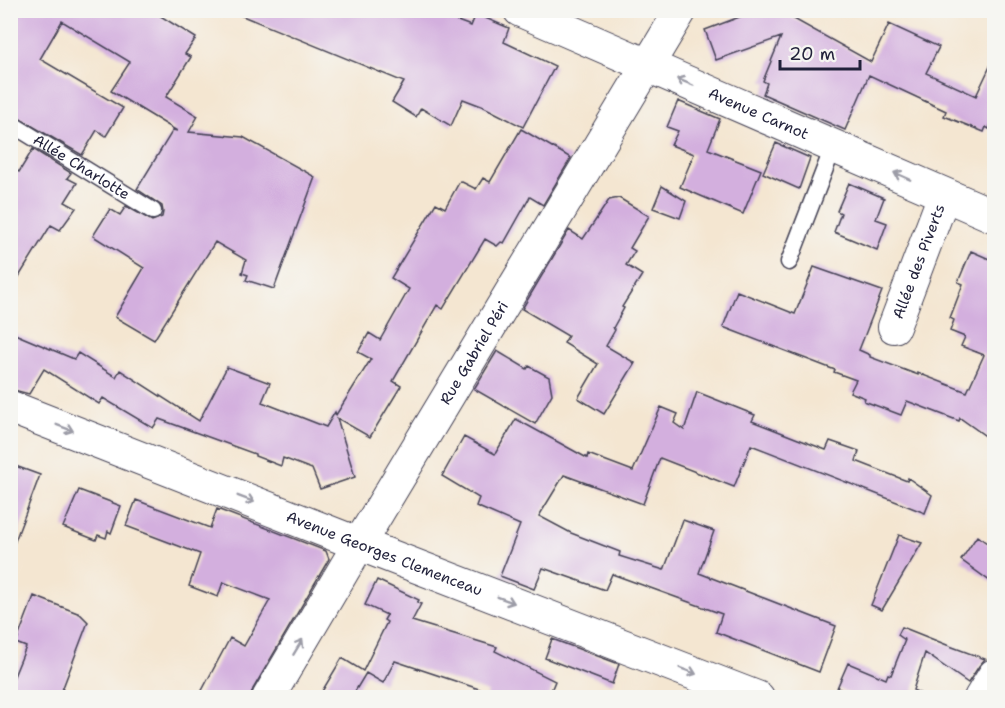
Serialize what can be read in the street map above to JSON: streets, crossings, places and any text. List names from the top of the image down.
{
  "streets": {
    "street": [
      "Avenue Carnot",
      "Allée des Piverts",
      "Rue Gabriel Péri",
      "Avenue Georges Clemenceau"
    ],
    "lane": ["Allée Charlotte"]
  },
  "crossings": [
    ["Avenue Carnot", "Allée des Piverts"],
    ["Avenue Carnot", "Rue Gabriel Péri"],
    ["Rue Gabriel Péri", "Avenue Georges Clemenceau"]
  ],
  "one_way": ["Avenue Carnot", "Avenue Georges Clemenceau"],
  "scale_bar": "20 m"
}
